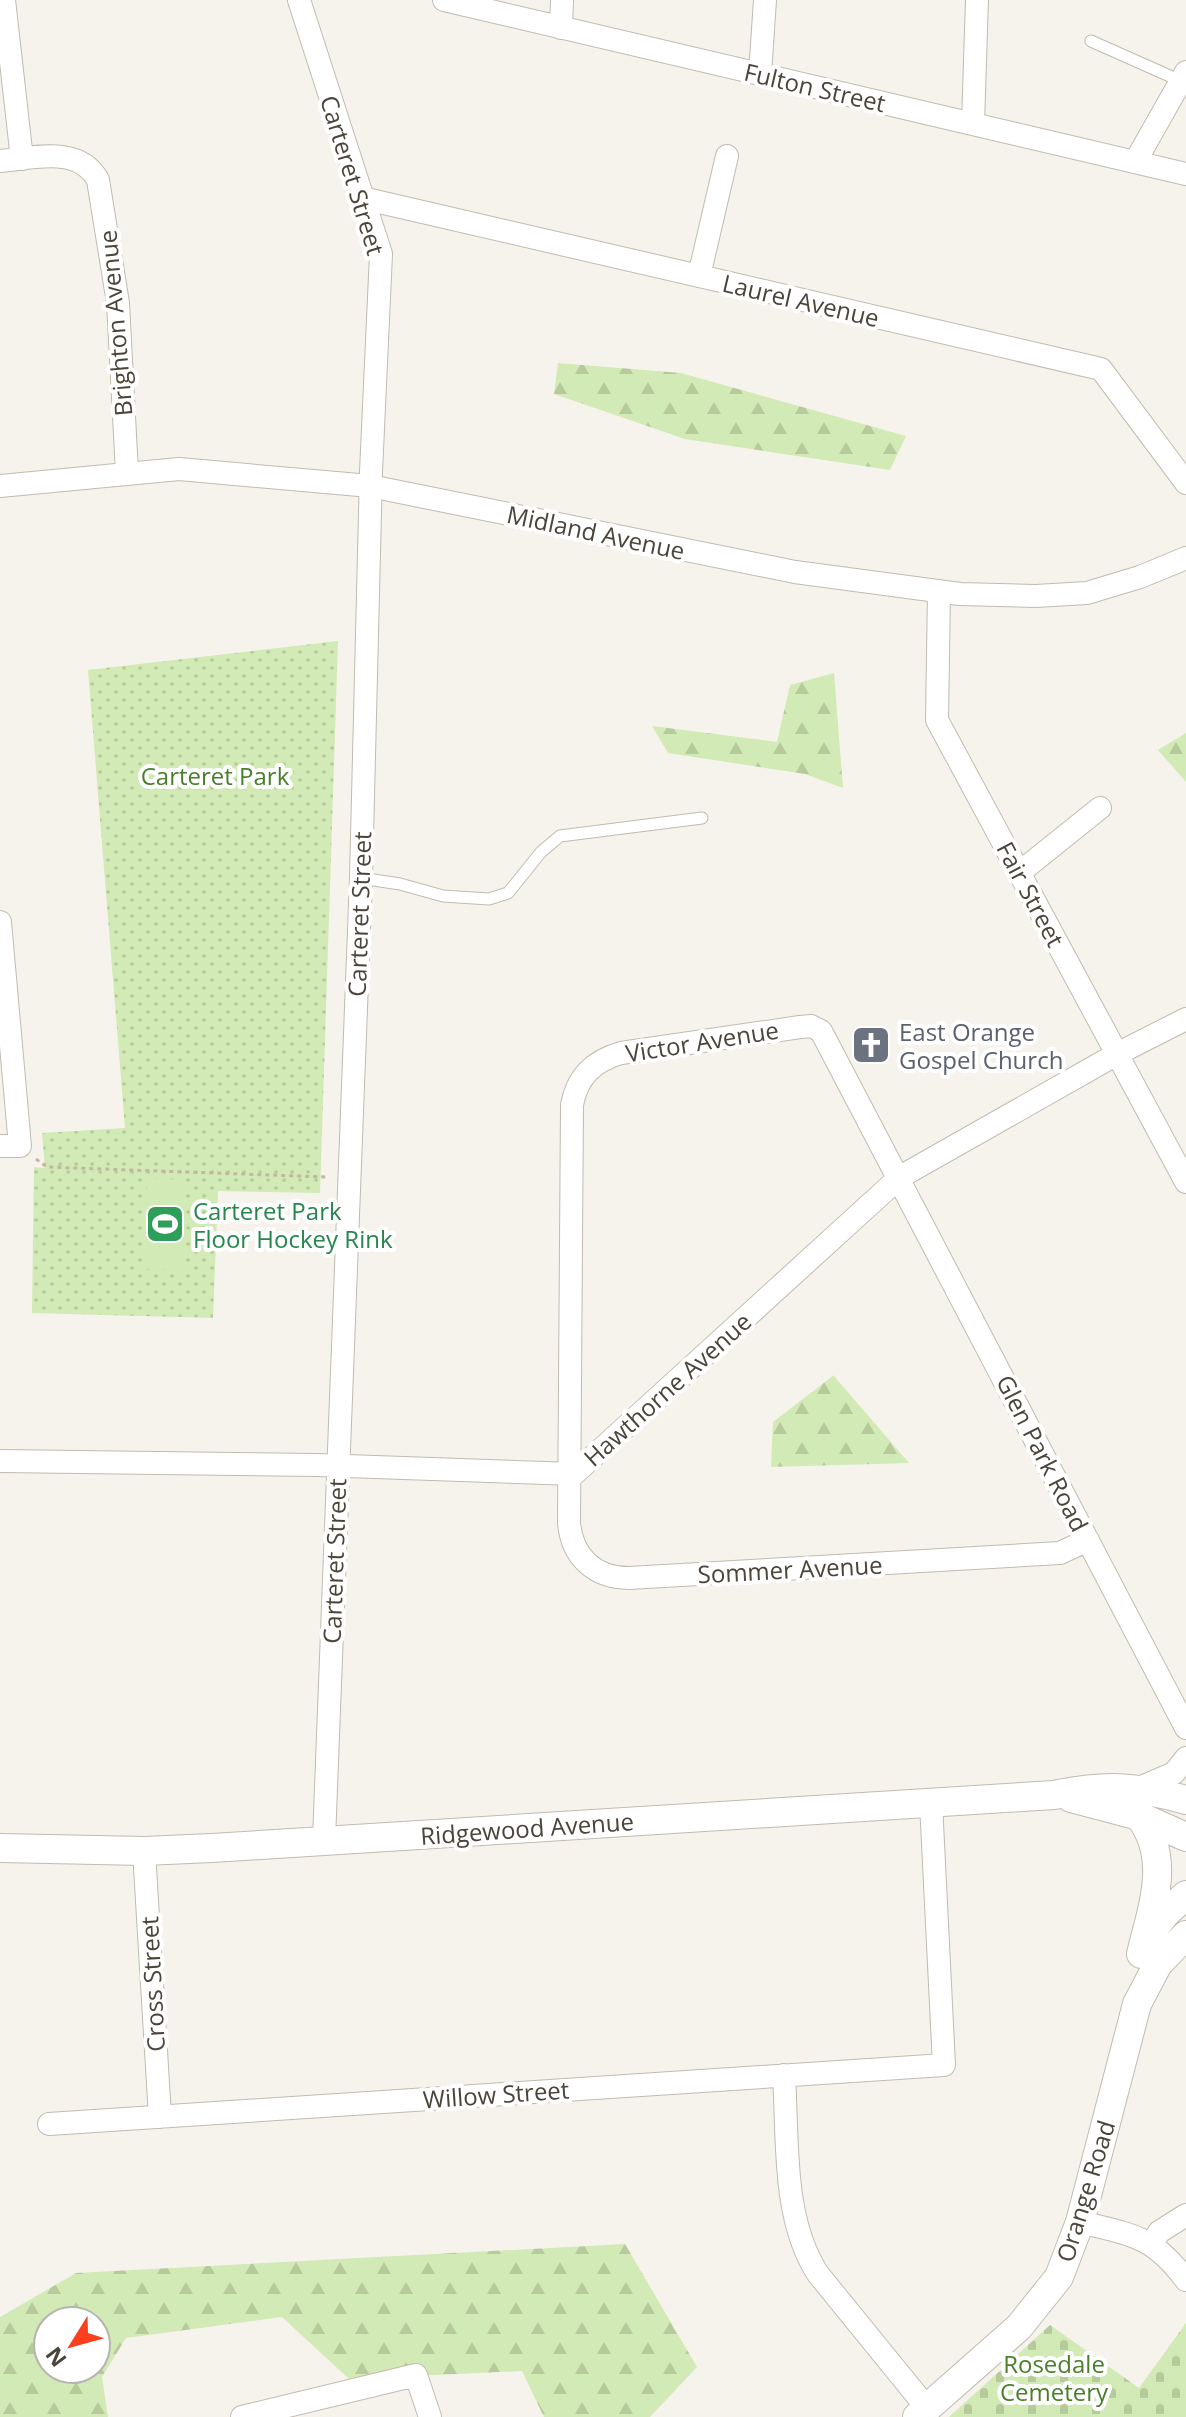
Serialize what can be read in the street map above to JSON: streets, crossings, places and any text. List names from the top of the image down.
{
  "streets": {
    "street": [
      "Fulton Street",
      "Carteret Street",
      "Laurel Avenue",
      "Brighton Avenue",
      "Midland Avenue",
      "Fair Street",
      "Victor Avenue",
      "Hawthorne Avenue",
      "Glen Park Road",
      "Sommer Avenue",
      "Ridgewood Avenue",
      "Cross Street",
      "Willow Street",
      "Orange Road"
    ]
  },
  "crossings": [
    ["Carteret Street", "Laurel Avenue"],
    ["Carteret Street", "Midland Avenue"],
    ["Carteret Street", "Hawthorne Avenue"],
    ["Carteret Street", "Ridgewood Avenue"],
    ["Brighton Avenue", "Midland Avenue"],
    ["Midland Avenue", "Fair Street"],
    ["Victor Avenue", "Hawthorne Avenue"],
    ["Victor Avenue", "Glen Park Road"],
    ["Victor Avenue", "Sommer Avenue"],
    ["Hawthorne Avenue", "Glen Park Road"],
    ["Hawthorne Avenue", "Sommer Avenue"],
    ["Glen Park Road", "Sommer Avenue"],
    ["Ridgewood Avenue", "Cross Street"],
    ["Ridgewood Avenue", "Willow Street"],
    ["Cross Street", "Willow Street"]
  ],
  "parks": ["Carteret Park", "Rosedale Cemetery"],
  "places": {
    "church": ["East Orange Gospel Church"],
    "sports": ["Carteret Park Floor Hockey Rink"]
  },
  "north": "bottom left"
}
